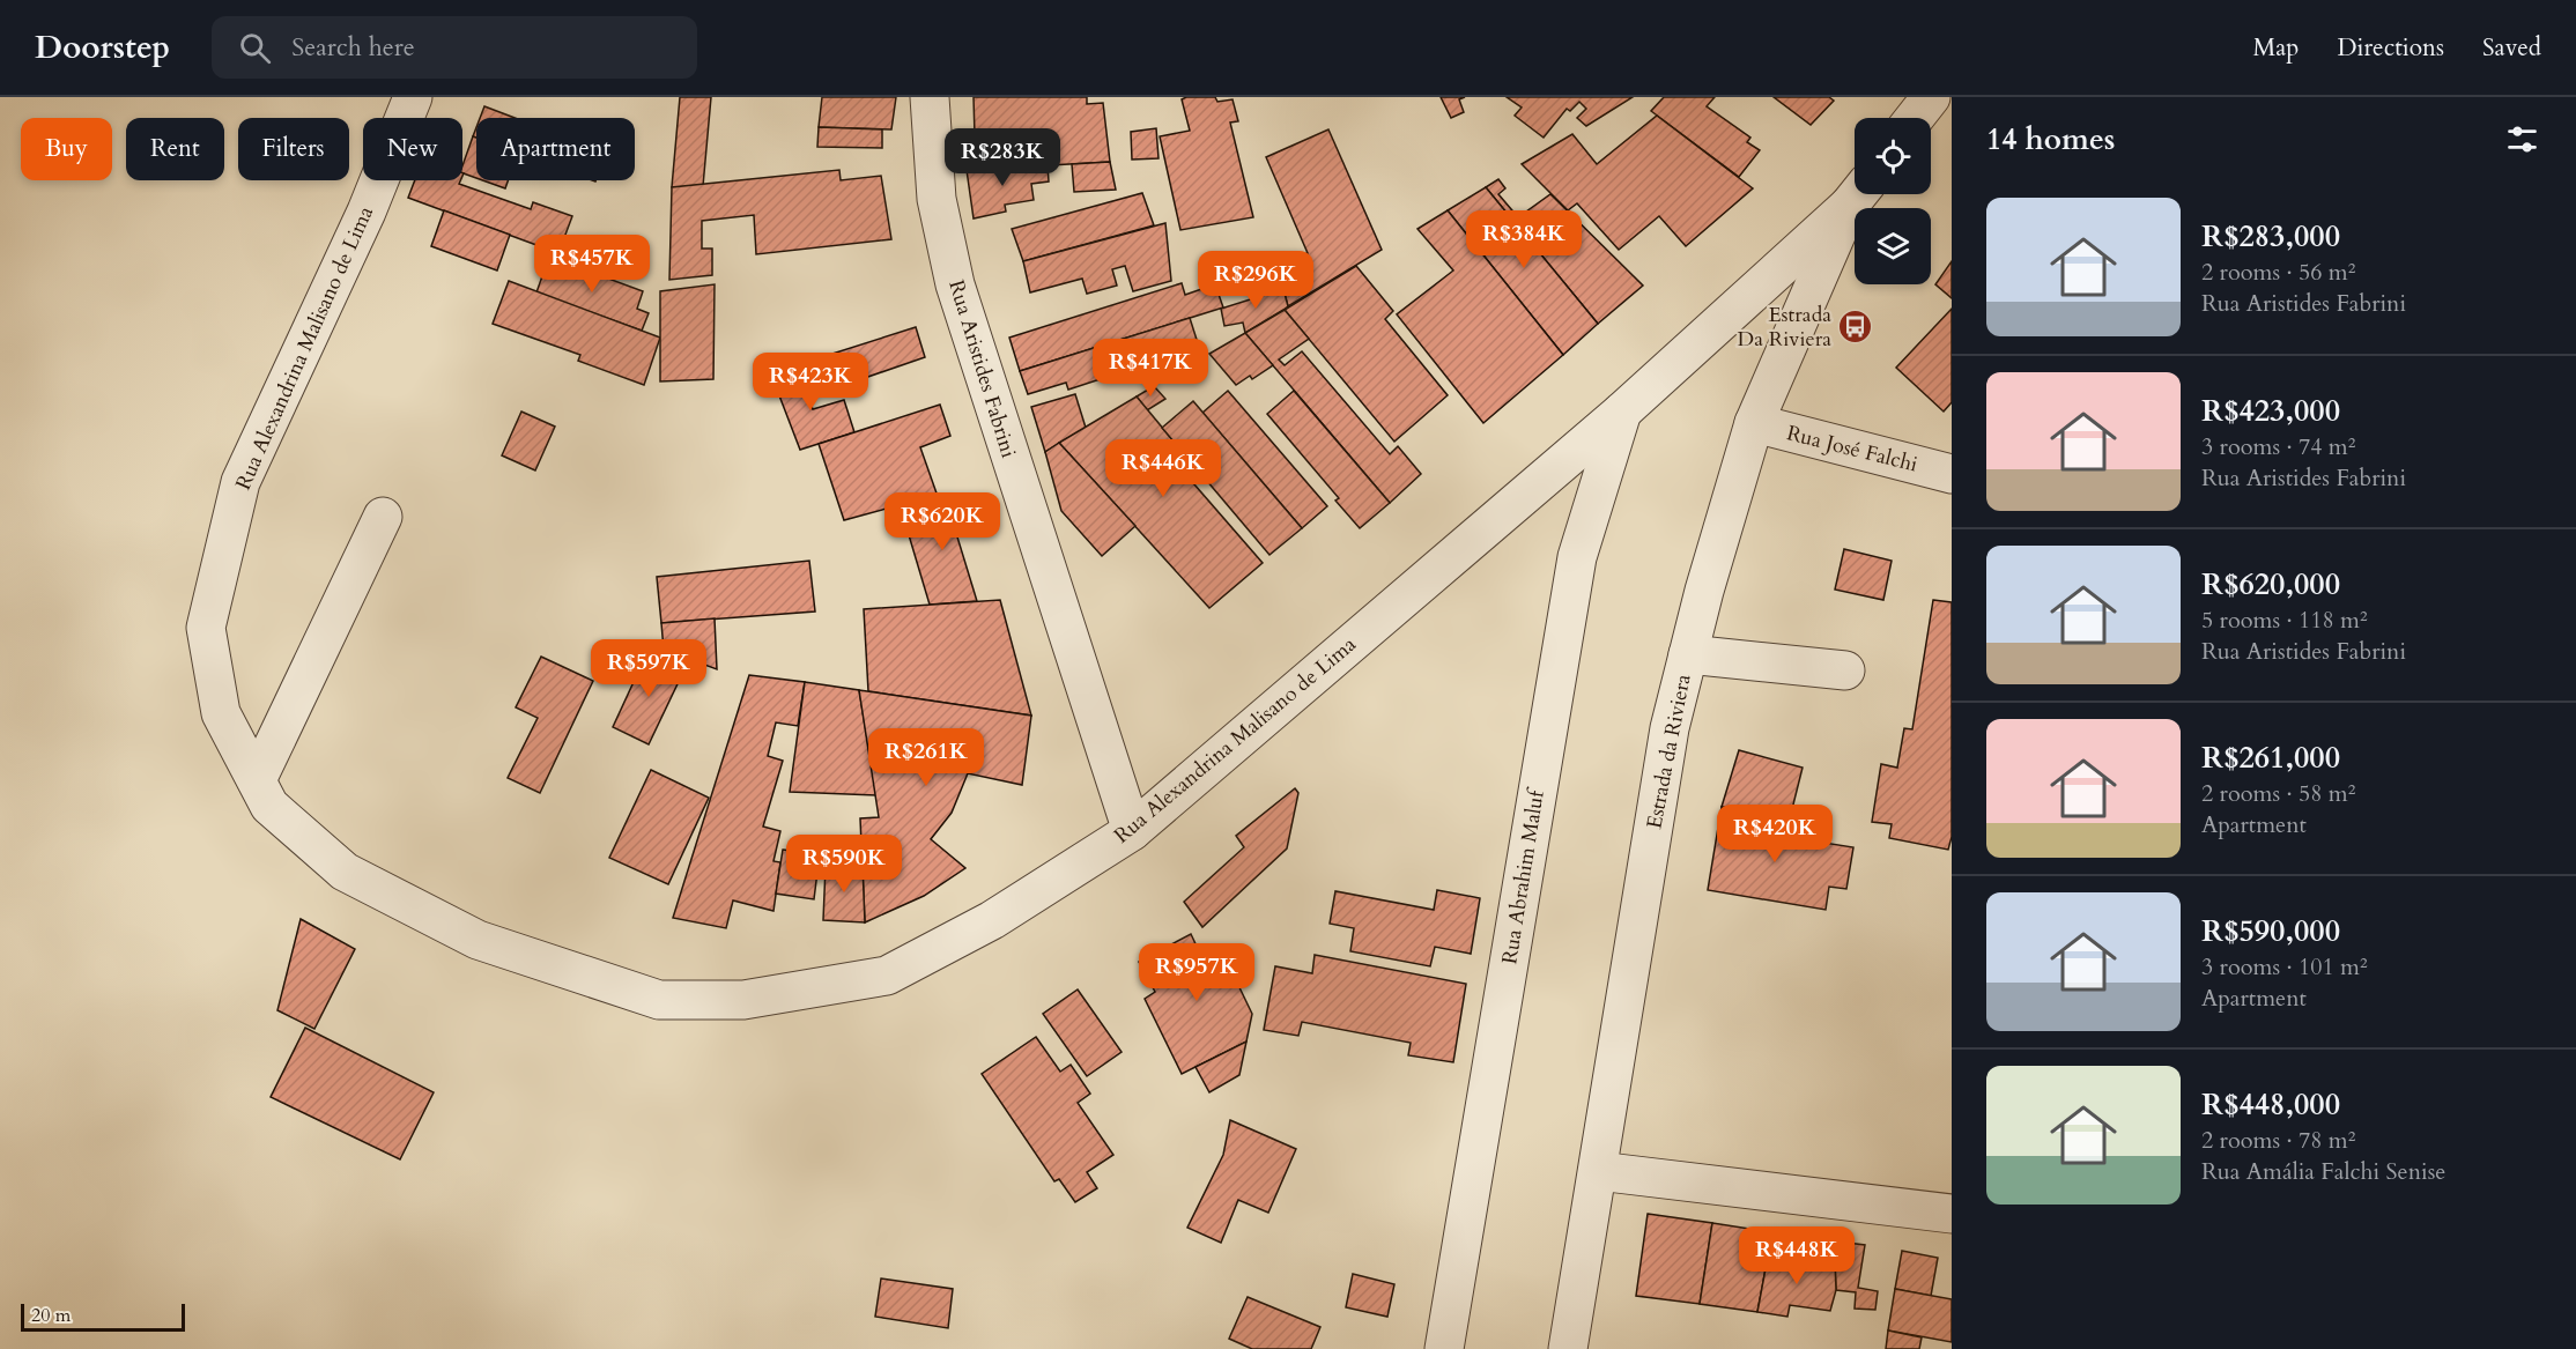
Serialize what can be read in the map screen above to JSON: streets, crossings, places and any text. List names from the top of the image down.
{
  "streets": {
    "street": [
      "Rua Alexandrina Malisano de Lima",
      "Rua Aristides Fabrini",
      "Rua José Falchi",
      "Estrada da Riviera",
      "Rua Abrahim Maluf"
    ]
  },
  "crossings": [
    ["Rua Alexandrina Malisano de Lima", "Rua Aristides Fabrini"],
    ["Rua Alexandrina Malisano de Lima", "Estrada da Riviera"],
    ["Rua Alexandrina Malisano de Lima", "Rua Abrahim Maluf"],
    ["Rua José Falchi", "Estrada da Riviera"]
  ],
  "places": {
    "bus stop": ["Estrada Da Riviera"]
  },
  "scale_bar": "20 m",
  "page": {
    "header": "Doorstep",
    "search": "Search here",
    "nav": ["Map", "Directions", "Saved"],
    "heading": "14 homes",
    "chip": [
      "Buy",
      "Rent",
      "Filters",
      "New",
      "Apartment"
    ],
    "price": [
      "R$283K",
      "R$384K",
      "R$457K",
      "R$296K",
      "R$417K",
      "R$423K",
      "R$446K",
      "R$620K",
      "R$597K",
      "R$261K",
      "R$420K",
      "R$590K",
      "R$957K",
      "R$448K"
    ],
    "list": [
      {
        "name": "R$283,000",
        "note": "2 rooms · 56 m² · Rua Aristides Fabrini"
      },
      {
        "name": "R$423,000",
        "note": "3 rooms · 74 m² · Rua Aristides Fabrini"
      },
      {
        "name": "R$620,000",
        "note": "5 rooms · 118 m² · Rua Aristides Fabrini"
      },
      {
        "name": "R$261,000",
        "note": "2 rooms · 58 m² · Apartment"
      },
      {
        "name": "R$590,000",
        "note": "3 rooms · 101 m² · Apartment"
      },
      {
        "name": "R$448,000",
        "note": "2 rooms · 78 m² · Rua Amália Falchi Senise"
      }
    ],
    "scale": "20 m"
  }
}
